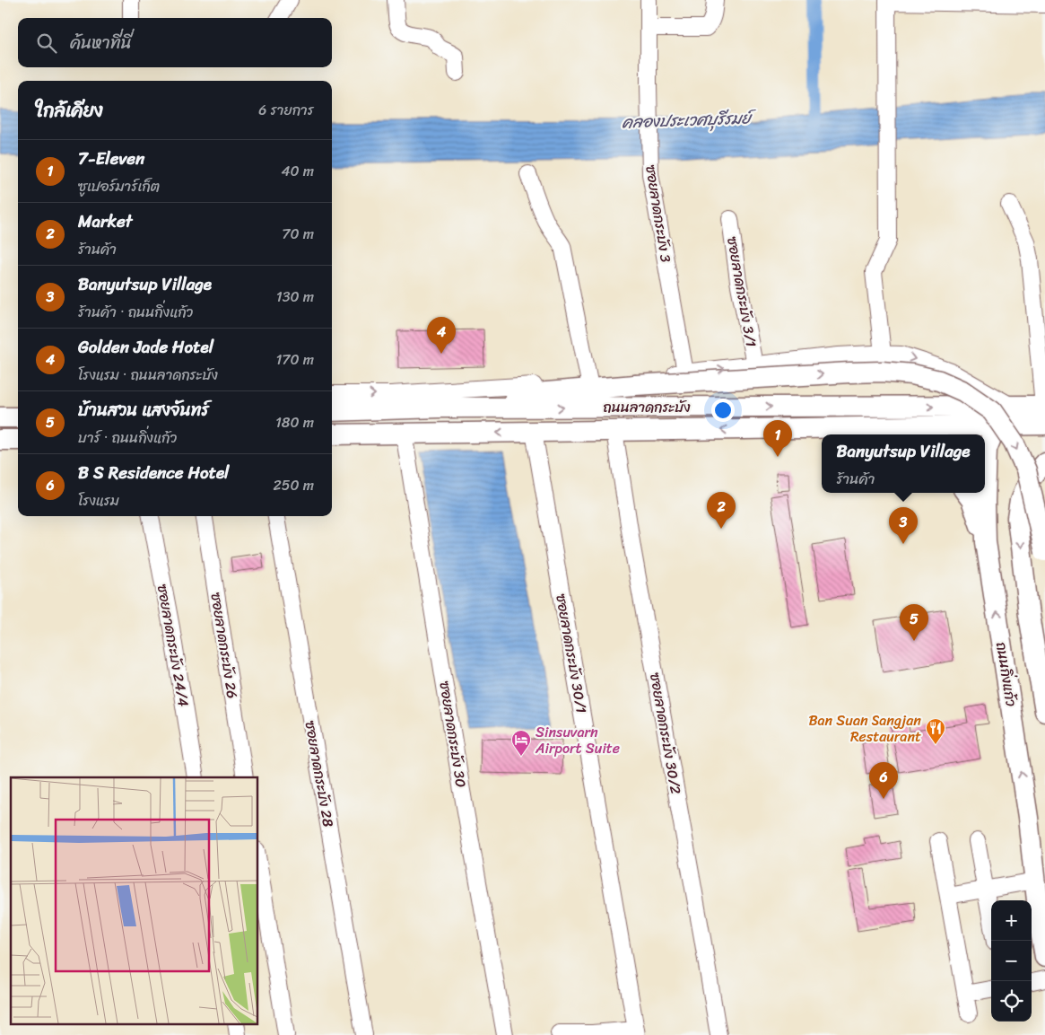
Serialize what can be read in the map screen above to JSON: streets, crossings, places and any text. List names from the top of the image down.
{
  "streets": {
    "main road": ["ถนนลาดกระบัง", "ถนนกิ่งแก้ว"],
    "street": [
      "ซอยลาดกระบัง 3",
      "ซอยลาดกระบัง 3/1",
      "ซอยลาดกระบัง 24/4",
      "ซอยลาดกระบัง 26",
      "ซอยลาดกระบัง 30/1",
      "ซอยลาดกระบัง 30/2",
      "ซอยลาดกระบัง 30",
      "ซอยลาดกระบัง 28"
    ]
  },
  "crossings": [
    ["ถนนลาดกระบัง", "ซอยลาดกระบัง 30/1"],
    ["ถนนลาดกระบัง", "ถนนกิ่งแก้ว"],
    ["ถนนลาดกระบัง", "ซอยลาดกระบัง 30/2"],
    ["ถนนลาดกระบัง", "ซอยลาดกระบัง 30"]
  ],
  "water": ["คลองประเวศบุรีรมย์"],
  "places": {
    "restaurant": ["Ban Suan Sangjan Restaurant"],
    "hotel": ["Sinsuvarn Airport Suite"]
  },
  "page": {
    "search": "ค้นหาที่นี่",
    "heading": ["ใกล้เคียง", "6 รายการ"],
    "list": [
      {
        "mark": "1",
        "name": "7-Eleven",
        "note": "ซูเปอร์มาร์เก็ต",
        "value": "40 m"
      },
      {
        "mark": "2",
        "name": "Market",
        "note": "ร้านค้า",
        "value": "70 m"
      },
      {
        "mark": "3",
        "name": "Banyutsup Village",
        "note": "ร้านค้า · ถนนกิ่งแก้ว",
        "value": "130 m"
      },
      {
        "mark": "4",
        "name": "Golden Jade Hotel",
        "note": "โรงแรม · ถนนลาดกระบัง",
        "value": "170 m"
      },
      {
        "mark": "5",
        "name": "บ้านสวน แสงจันทร์",
        "note": "บาร์ · ถนนกิ่งแก้ว",
        "value": "180 m"
      },
      {
        "mark": "6",
        "name": "B S Residence Hotel",
        "note": "โรงแรม",
        "value": "250 m"
      }
    ],
    "pins": [
      "4",
      "1",
      "2",
      "3",
      "5",
      "6"
    ],
    "popup": ["Banyutsup Village", "ร้านค้า"],
    "map_buttons": ["+", "−"]
  }
}
